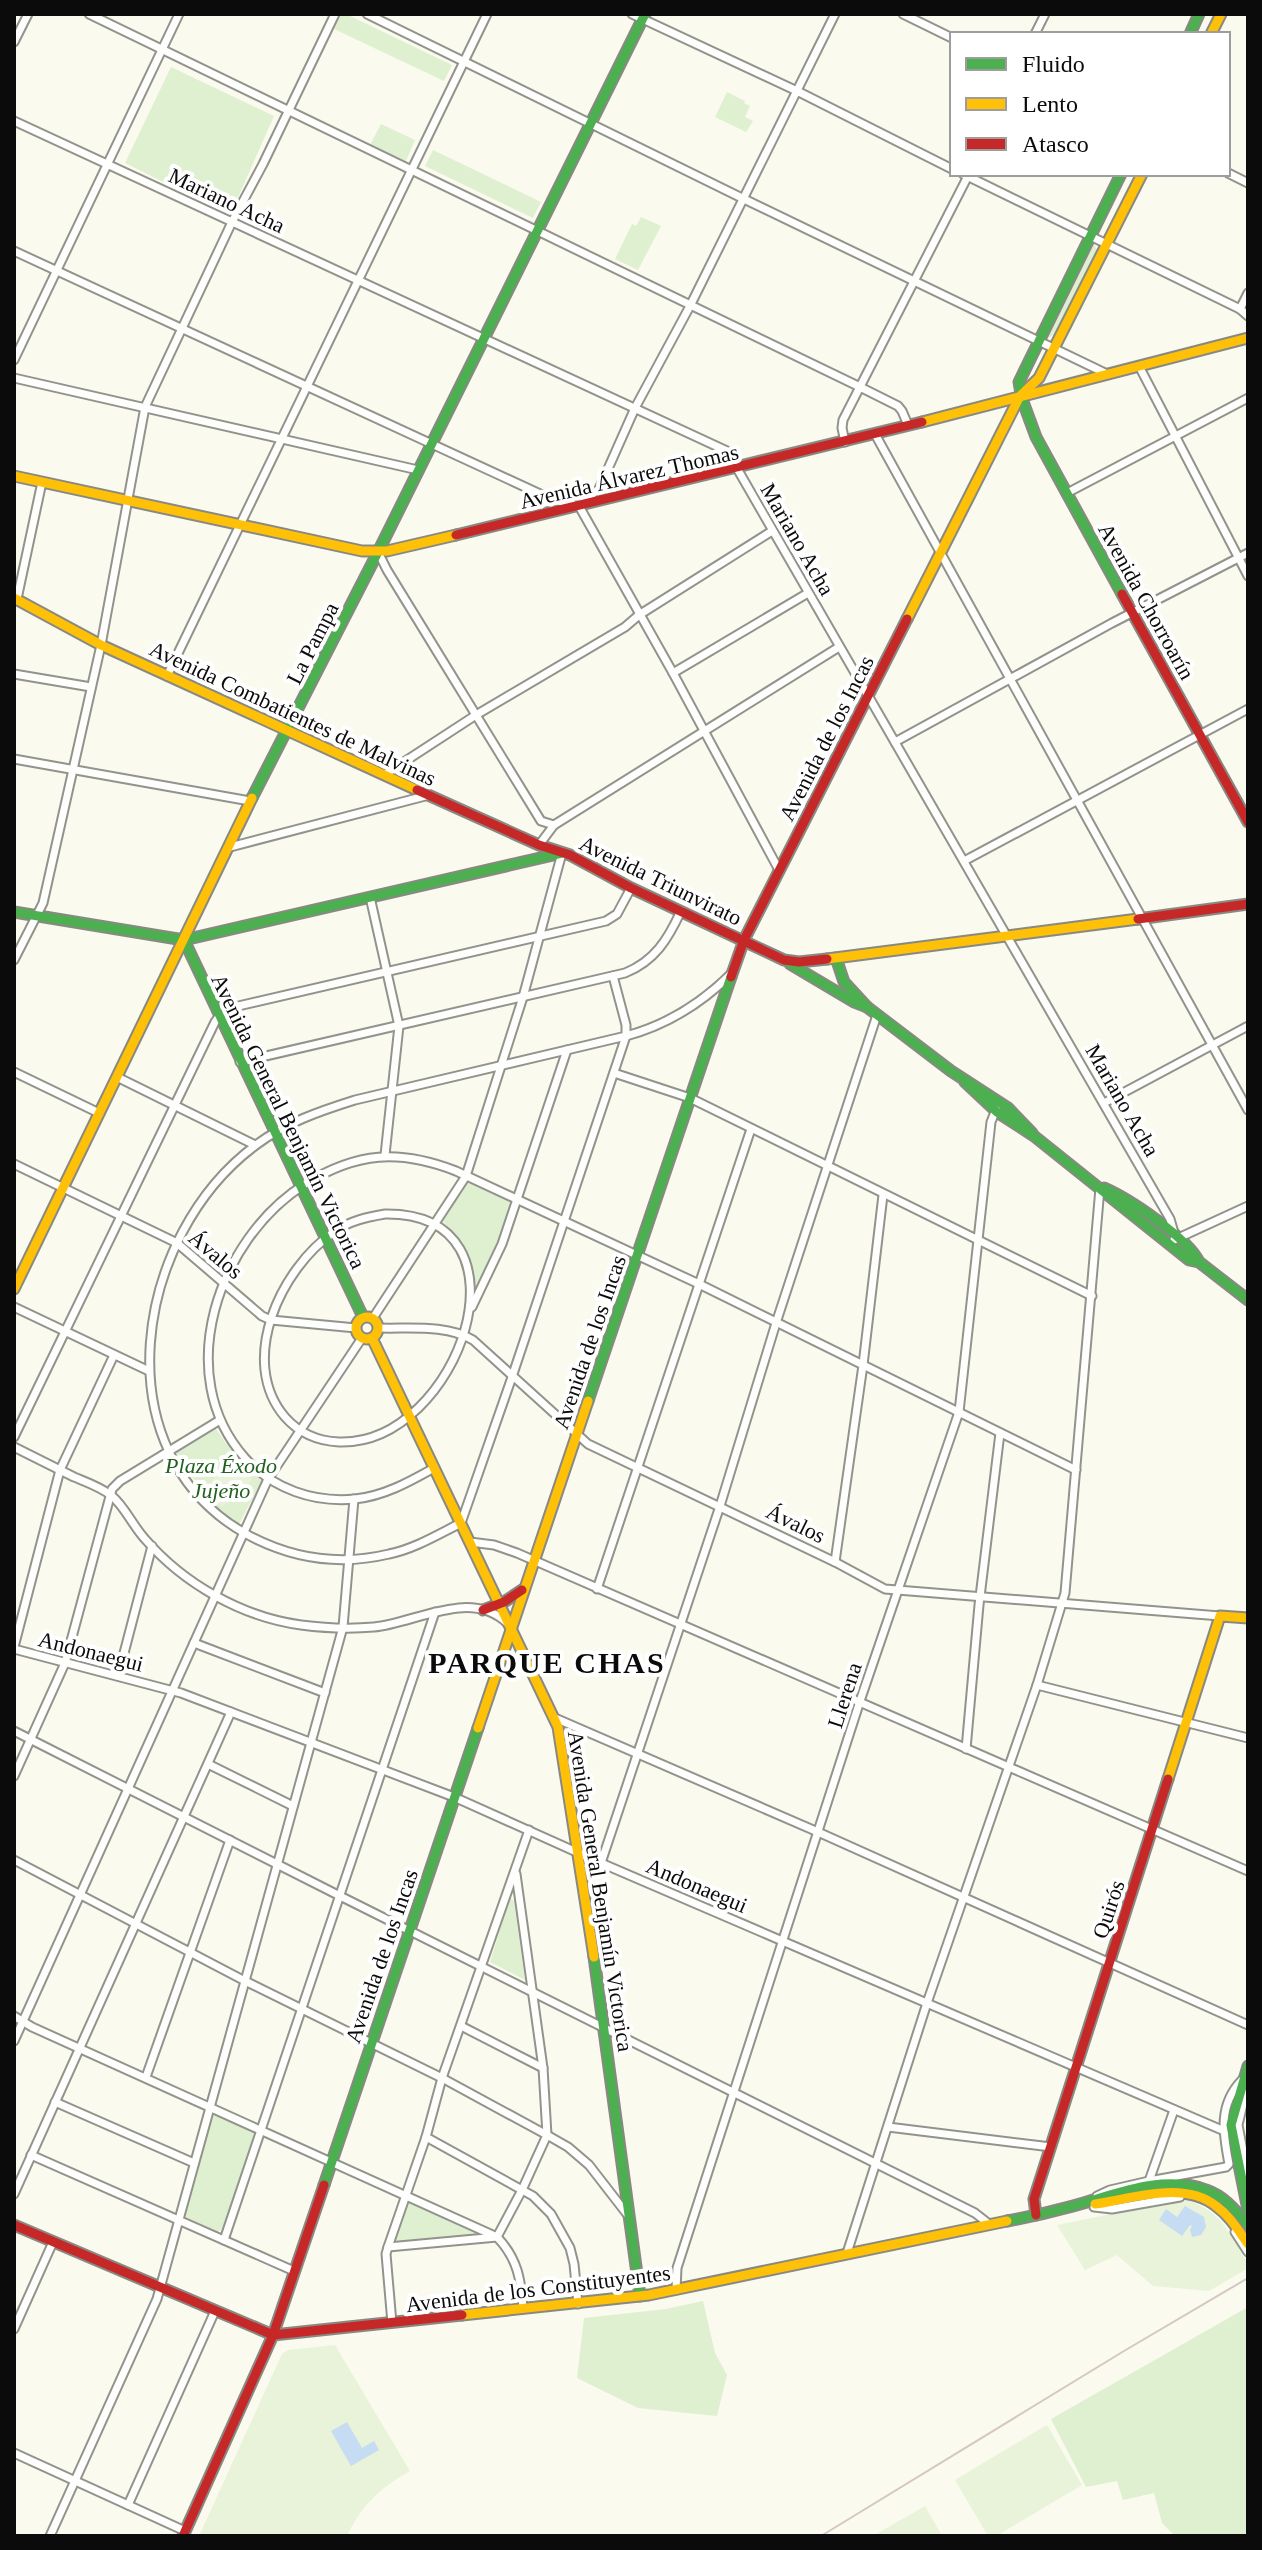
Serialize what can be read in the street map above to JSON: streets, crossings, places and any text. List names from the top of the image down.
{
  "streets": {
    "main road": [
      "Avenida Álvarez Thomas",
      "Avenida Chorroarín",
      "La Pampa",
      "Avenida Combatientes de Malvinas",
      "Avenida de los Incas",
      "Avenida Triunvirato",
      "Avenida General Benjamín Victorica",
      "Ávalos",
      "Quirós",
      "Avenida de los Constituyentes"
    ],
    "street": ["Mariano Acha", "Andonaegui", "Llerena"]
  },
  "crossings": [
    ["Mariano Acha", "Avenida Álvarez Thomas"],
    ["Mariano Acha", "La Pampa"],
    ["Mariano Acha", "Avenida de los Incas"],
    ["Mariano Acha", "Avenida Triunvirato"],
    ["Avenida Álvarez Thomas", "Avenida Chorroarín"],
    ["Avenida Álvarez Thomas", "La Pampa"],
    ["Avenida Álvarez Thomas", "Avenida de los Incas"],
    ["Avenida Chorroarín", "Avenida de los Incas"],
    ["La Pampa", "Avenida Combatientes de Malvinas"],
    ["La Pampa", "Avenida Triunvirato"],
    ["La Pampa", "Avenida General Benjamín Victorica"],
    ["La Pampa", "Ávalos"],
    ["Avenida Combatientes de Malvinas", "Avenida Triunvirato"],
    ["Avenida de los Incas", "Avenida Triunvirato"],
    ["Avenida de los Incas", "Avenida General Benjamín Victorica"],
    ["Avenida de los Incas", "Ávalos"],
    ["Avenida de los Incas", "Andonaegui"],
    ["Avenida de los Incas", "Avenida de los Constituyentes"],
    ["Avenida Triunvirato", "Avenida General Benjamín Victorica"],
    ["Avenida General Benjamín Victorica", "Andonaegui"],
    ["Avenida General Benjamín Victorica", "Avenida de los Constituyentes"],
    ["Ávalos", "Llerena"],
    ["Ávalos", "Quirós"],
    ["Andonaegui", "Llerena"],
    ["Andonaegui", "Quirós"],
    ["Andonaegui", "Avenida de los Constituyentes"],
    ["Llerena", "Avenida de los Constituyentes"],
    ["Quirós", "Avenida de los Constituyentes"]
  ],
  "districts": ["PARQUE CHAS"],
  "parks": ["Plaza Éxodo Jujeño"],
  "legend": ["Fluido", "Lento", "Atasco"]
}
